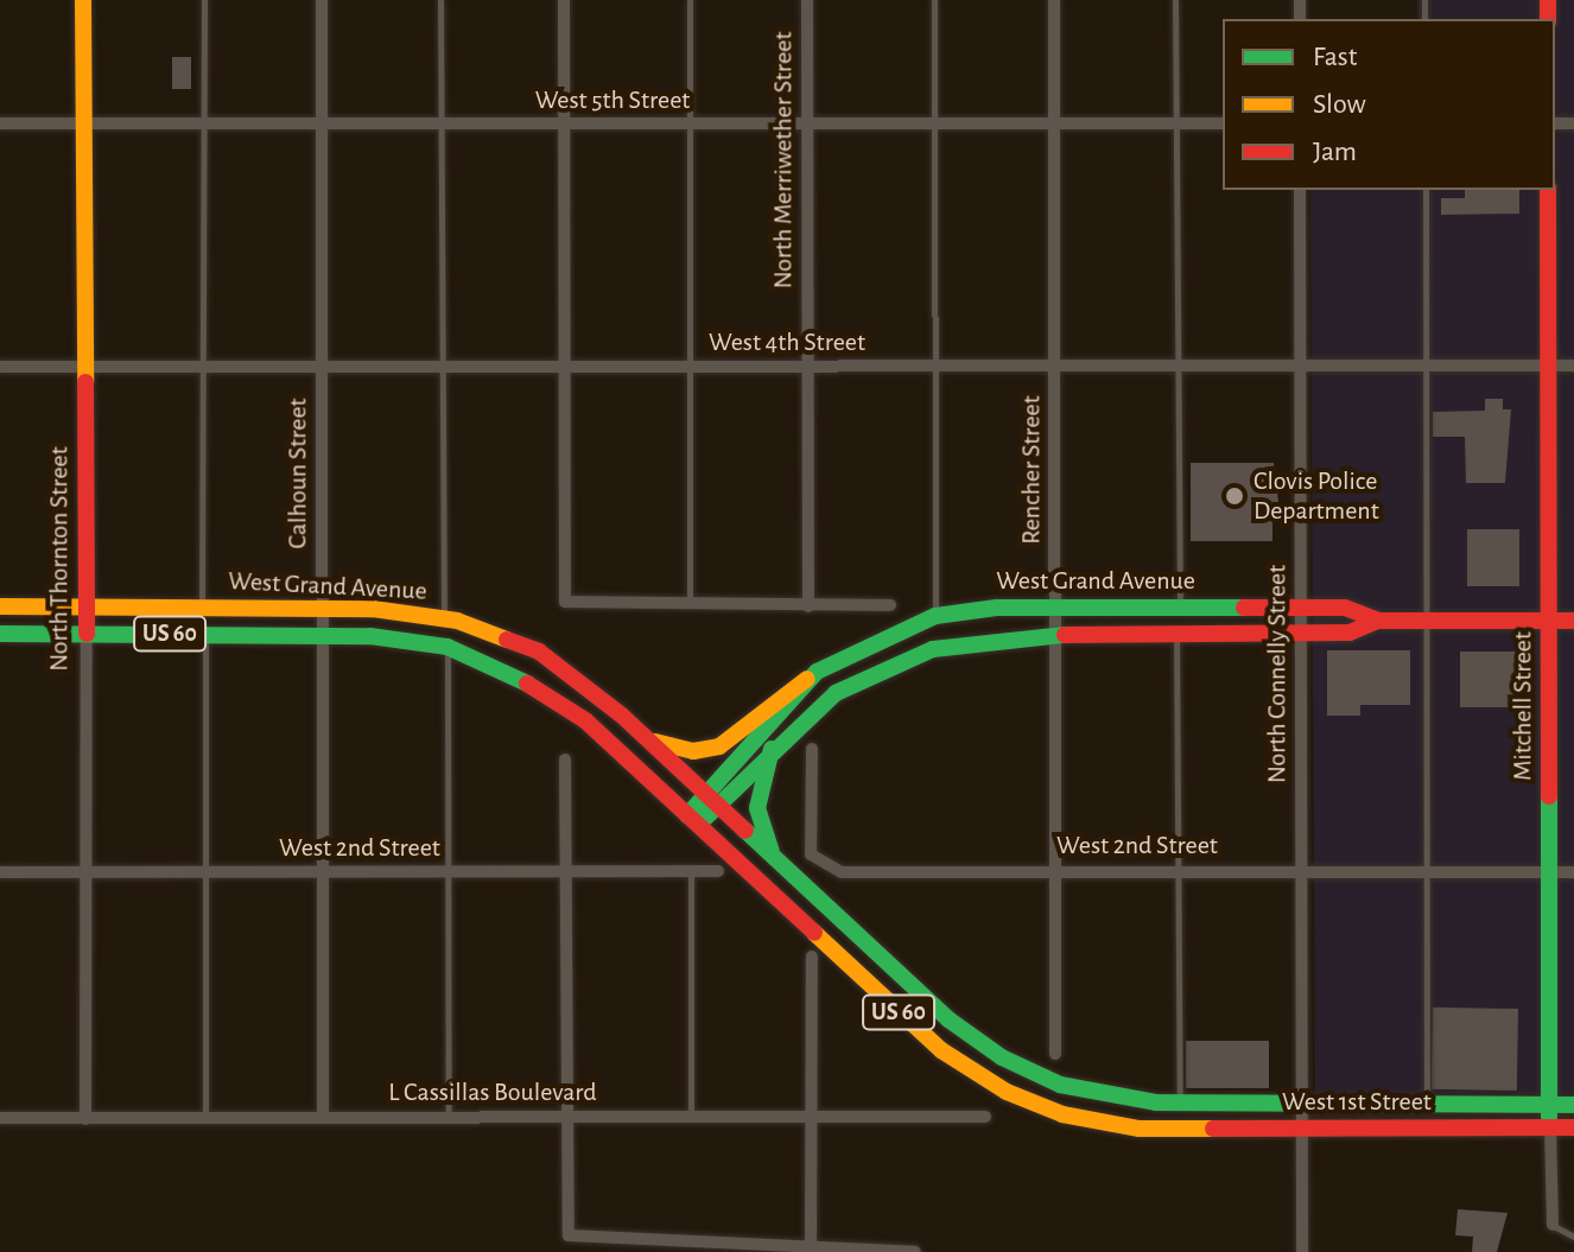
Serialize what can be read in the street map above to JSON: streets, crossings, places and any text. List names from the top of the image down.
{
  "streets": {
    "main road": [
      "North Thornton Street",
      "West Grand Avenue",
      "US 60",
      "Mitchell Street",
      "West 1st Street"
    ],
    "street": [
      "West 5th Street",
      "North Merriwether Street",
      "West 4th Street",
      "Rencher Street",
      "Calhoun Street",
      "North Connelly Street",
      "West 2nd Street",
      "L Cassillas Boulevard"
    ]
  },
  "crossings": [
    ["West 5th Street", "North Merriwether Street"],
    ["West 5th Street", "Rencher Street"],
    ["West 5th Street", "Calhoun Street"],
    ["West 5th Street", "North Thornton Street"],
    ["North Merriwether Street", "West 4th Street"],
    ["West 4th Street", "Rencher Street"],
    ["West 4th Street", "Calhoun Street"],
    ["West 4th Street", "North Thornton Street"],
    ["West 4th Street", "North Connelly Street"],
    ["West 4th Street", "Mitchell Street"],
    ["Rencher Street", "West Grand Avenue"],
    ["Rencher Street", "West 2nd Street"],
    ["Calhoun Street", "West Grand Avenue"],
    ["Calhoun Street", "West 2nd Street"],
    ["Calhoun Street", "L Cassillas Boulevard"],
    ["North Thornton Street", "West Grand Avenue"],
    ["North Thornton Street", "West 2nd Street"],
    ["North Thornton Street", "L Cassillas Boulevard"],
    ["West Grand Avenue", "US 60"],
    ["West Grand Avenue", "North Connelly Street"],
    ["West Grand Avenue", "Mitchell Street"],
    ["West Grand Avenue", "West 1st Street"],
    ["US 60", "West 1st Street"],
    ["North Connelly Street", "West 2nd Street"],
    ["North Connelly Street", "West 1st Street"],
    ["Mitchell Street", "West 2nd Street"],
    ["Mitchell Street", "West 1st Street"]
  ],
  "places": ["Clovis Police Department"],
  "legend": ["Fast", "Slow", "Jam"]
}
